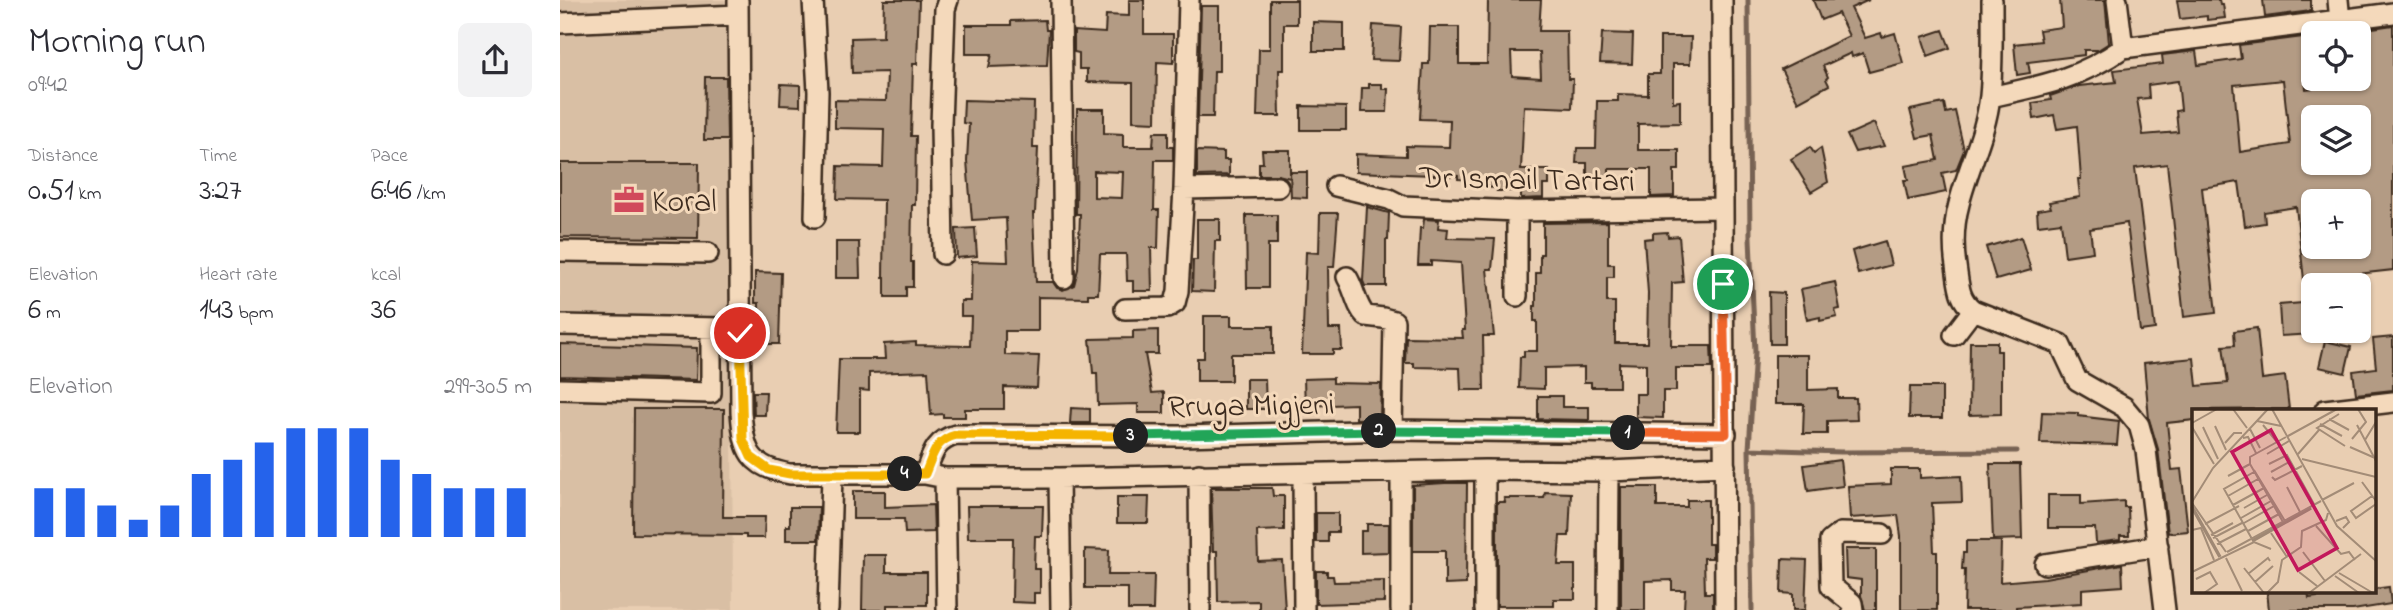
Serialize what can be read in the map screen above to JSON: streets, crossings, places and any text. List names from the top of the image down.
{
  "streets": {
    "street": ["Dr Ismail Tartari", "Rruga Migjeni"]
  },
  "places": {
    "office": ["Koral"]
  },
  "page": {
    "heading": ["Morning run", "09:42"],
    "map_buttons": ["+", "−"],
    "stats": [
      ["Distance", "0.51 km"],
      ["Time", "3:27"],
      ["Pace", "6:46 /km"],
      ["Elevation", "6 m"],
      ["Heart rate", "143 bpm"],
      ["kcal", "36"]
    ],
    "chart": ["Elevation", "299–305 m"],
    "pins": [
      "2",
      "1",
      "3",
      "4"
    ]
  }
}
